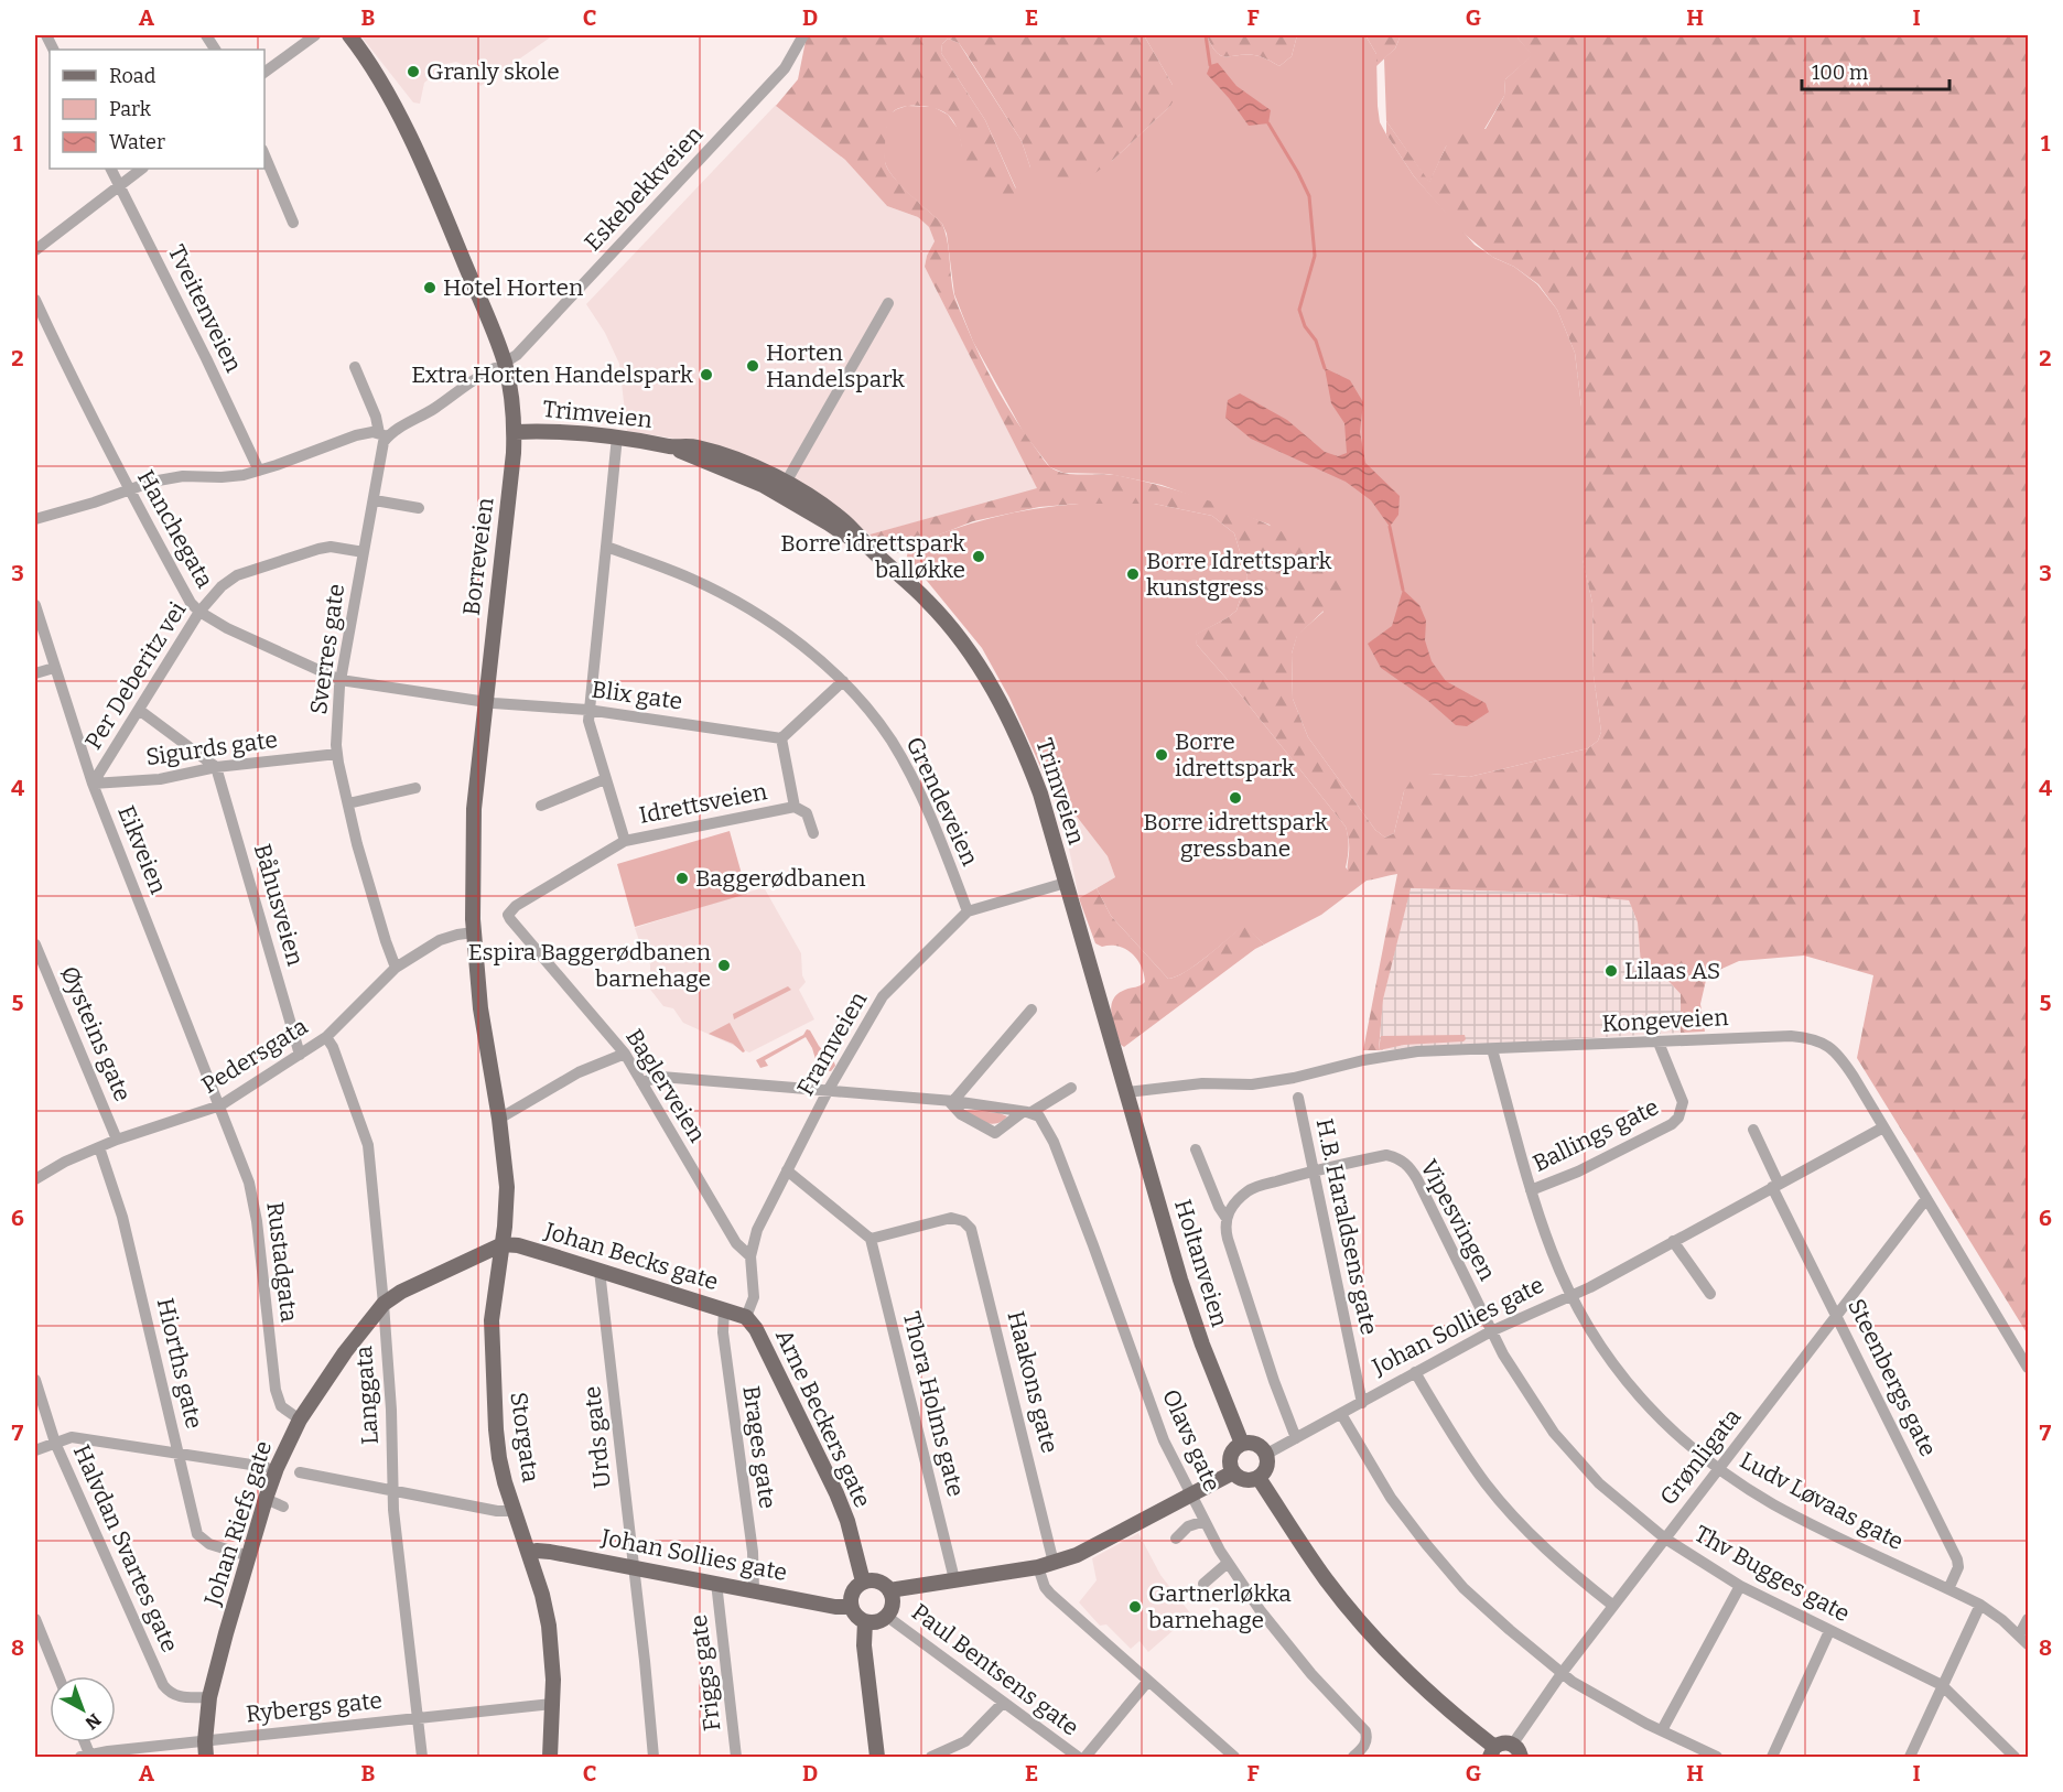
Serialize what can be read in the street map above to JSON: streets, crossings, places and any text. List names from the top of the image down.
{
  "streets": {
    "main road": [
      "Trimveien",
      "Borreveien",
      "Johan Becks gate",
      "Holtanveien",
      "Johan Sollies gate",
      "Arne Beckers gate",
      "Storgata",
      "Johan Riefs gate"
    ],
    "street": [
      "Eskebekkveien",
      "Tveitenveien",
      "Hanchegata",
      "Sverres gate",
      "Per Deberitz vei",
      "Blix gate",
      "Sigurds gate",
      "Grendeveien",
      "Idrettsveien",
      "Eikveien",
      "Båhusveien",
      "Kongeveien",
      "Øysteins gate",
      "Framveien",
      "Pedersgata",
      "Baglerveien",
      "Ballings gate",
      "Vipesvingen",
      "H.B. Haraldsens gate",
      "Rustadgata",
      "Hiorths gate",
      "Steenbergs gate",
      "Haakons gate",
      "Langgata",
      "Thora Holms gate",
      "Urds gate",
      "Olavs gate",
      "Brages gate",
      "Grønligata",
      "Ludv Løvaas gate",
      "Halvdan Svartes gate",
      "Thv Bugges gate",
      "Paul Bentsens gate",
      "Friggs gate",
      "Rybergs gate"
    ]
  },
  "crossings": [
    ["Eskebekkveien", "Borreveien"],
    ["Eskebekkveien", "Sverres gate"],
    ["Trimveien", "Borreveien"],
    ["Trimveien", "Kongeveien"],
    ["Trimveien", "Framveien"],
    ["Trimveien", "Holtanveien"],
    ["Hanchegata", "Borreveien"],
    ["Hanchegata", "Sverres gate"],
    ["Hanchegata", "Per Deberitz vei"],
    ["Hanchegata", "Blix gate"],
    ["Borreveien", "Blix gate"],
    ["Borreveien", "Pedersgata"],
    ["Borreveien", "Storgata"],
    ["Sverres gate", "Per Deberitz vei"],
    ["Sverres gate", "Sigurds gate"],
    ["Sverres gate", "Pedersgata"],
    ["Per Deberitz vei", "Sigurds gate"],
    ["Per Deberitz vei", "Eikveien"],
    ["Blix gate", "Idrettsveien"],
    ["Sigurds gate", "Eikveien"],
    ["Sigurds gate", "Båhusveien"],
    ["Grendeveien", "Framveien"],
    ["Idrettsveien", "Baglerveien"],
    ["Eikveien", "Pedersgata"],
    ["Eikveien", "Rustadgata"],
    ["Båhusveien", "Pedersgata"],
    ["Kongeveien", "Ballings gate"],
    ["Kongeveien", "Holtanveien"],
    ["Kongeveien", "Johan Sollies gate"],
    ["Kongeveien", "Grønligata"],
    ["Kongeveien", "Ludv Løvaas gate"],
    ["Øysteins gate", "Pedersgata"],
    ["Framveien", "Baglerveien"],
    ["Framveien", "Johan Becks gate"],
    ["Framveien", "Arne Beckers gate"],
    ["Pedersgata", "Rustadgata"],
    ["Pedersgata", "Hiorths gate"],
    ["Pedersgata", "Langgata"],
    ["Ballings gate", "Ludv Løvaas gate"],
    ["Vipesvingen", "H.B. Haraldsens gate"],
    ["Vipesvingen", "Johan Sollies gate"],
    ["Vipesvingen", "Thv Bugges gate"],
    ["H.B. Haraldsens gate", "Johan Sollies gate"],
    ["Johan Becks gate", "Arne Beckers gate"],
    ["Johan Becks gate", "Storgata"],
    ["Johan Becks gate", "Urds gate"],
    ["Johan Becks gate", "Brages gate"],
    ["Johan Becks gate", "Johan Riefs gate"],
    ["Rustadgata", "Johan Riefs gate"],
    ["Holtanveien", "Johan Sollies gate"],
    ["Johan Sollies gate", "Steenbergs gate"],
    ["Johan Sollies gate", "Arne Beckers gate"],
    ["Johan Sollies gate", "Storgata"],
    ["Johan Sollies gate", "Urds gate"],
    ["Johan Sollies gate", "Brages gate"],
    ["Johan Sollies gate", "Ludv Løvaas gate"],
    ["Johan Sollies gate", "Thv Bugges gate"],
    ["Johan Sollies gate", "Paul Bentsens gate"],
    ["Johan Sollies gate", "Friggs gate"],
    ["Hiorths gate", "Johan Riefs gate"],
    ["Steenbergs gate", "Grønligata"],
    ["Steenbergs gate", "Ludv Løvaas gate"],
    ["Haakons gate", "Thora Holms gate"],
    ["Langgata", "Johan Riefs gate"],
    ["Langgata", "Rybergs gate"],
    ["Arne Beckers gate", "Paul Bentsens gate"],
    ["Storgata", "Johan Riefs gate"],
    ["Storgata", "Rybergs gate"],
    ["Grønligata", "Ludv Løvaas gate"],
    ["Grønligata", "Thv Bugges gate"],
    ["Johan Riefs gate", "Halvdan Svartes gate"],
    ["Johan Riefs gate", "Rybergs gate"]
  ],
  "places": [
    "Granly skole",
    "Hotel Horten",
    "Horten Handelspark",
    "Extra Horten Handelspark",
    "Borre idrettspark balløkke",
    "Borre Idrettspark kunstgress",
    "Borre idrettspark",
    "Borre idrettspark gressbane",
    "Baggerødbanen",
    "Espira Baggerødbanen barnehage",
    "Lilaas AS",
    "Gartnerløkka barnehage"
  ],
  "legend": ["Road", "Park", "Water"],
  "scale_bar": "100 m",
  "north": "bottom right",
  "grid": {
    "columns": [
      "A",
      "B",
      "C",
      "D",
      "E",
      "F",
      "G",
      "H",
      "I"
    ],
    "rows": [
      "1",
      "2",
      "3",
      "4",
      "5",
      "6",
      "7",
      "8"
    ]
  }
}
